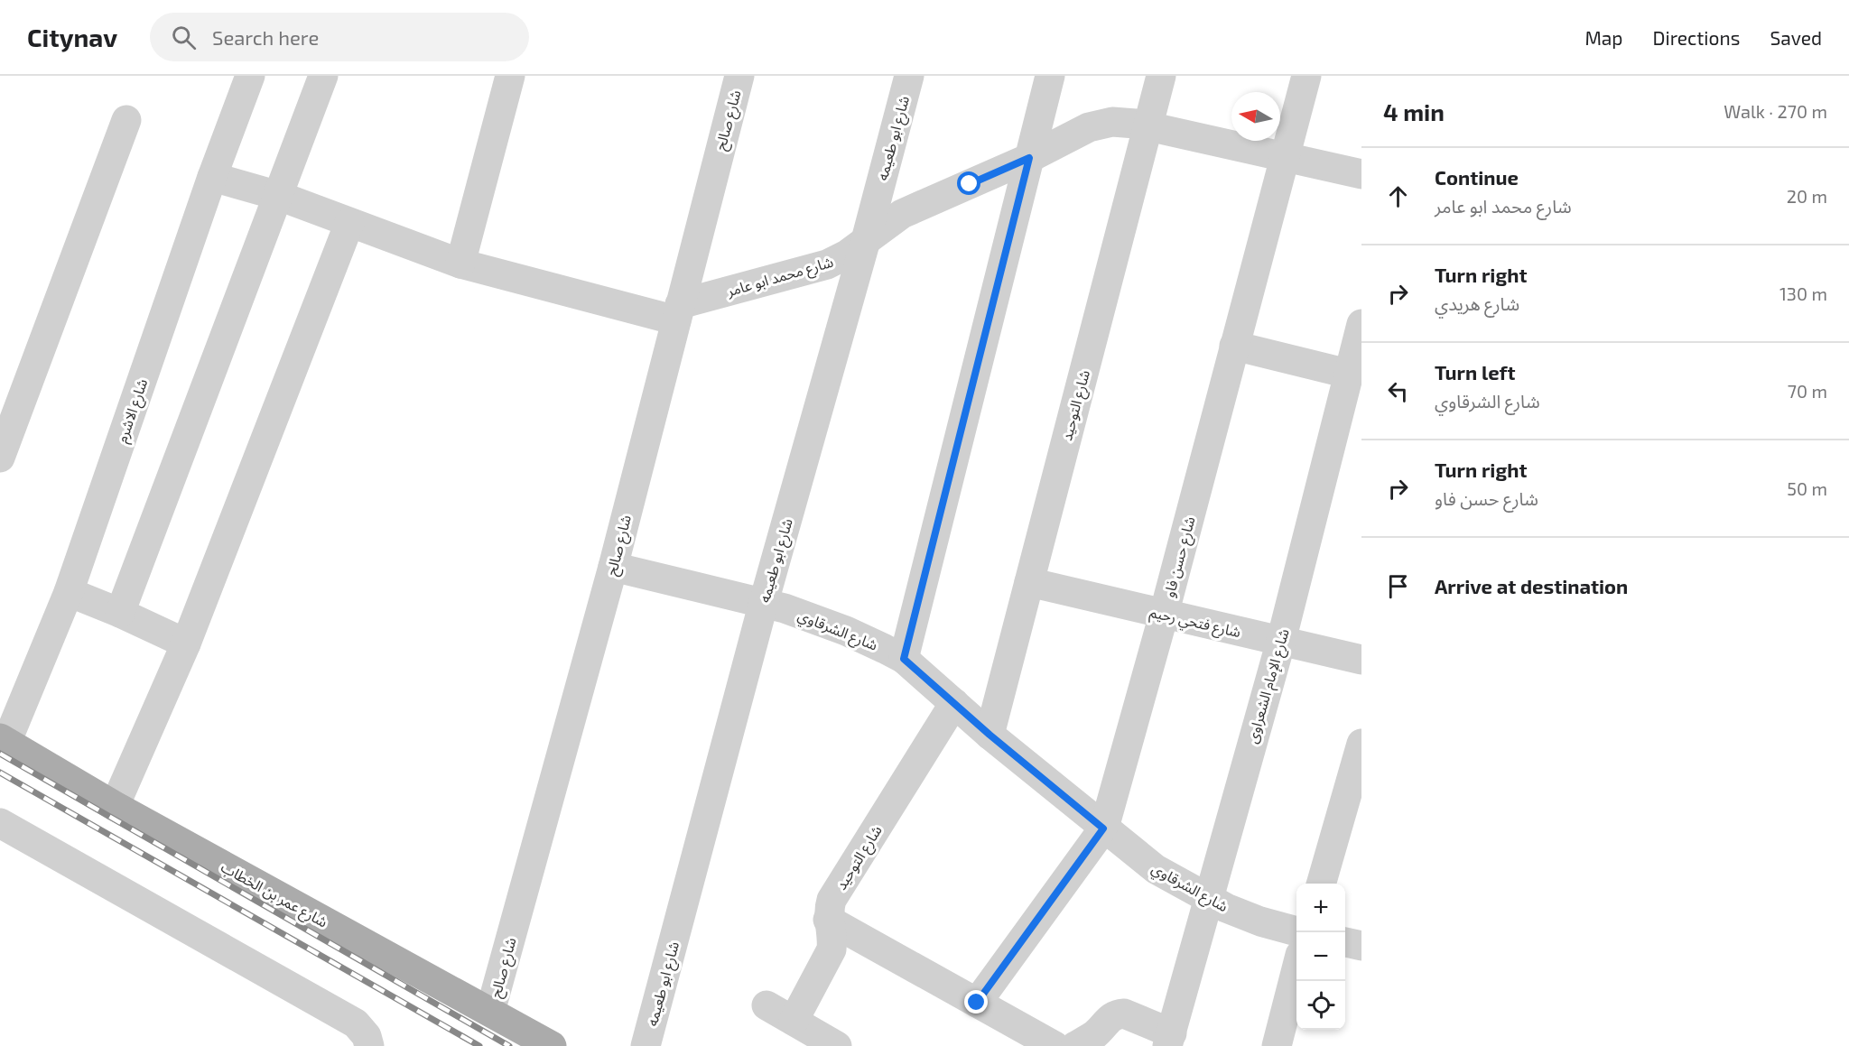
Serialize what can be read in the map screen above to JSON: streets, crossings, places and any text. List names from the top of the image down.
{
  "streets": {
    "main road": ["شارع عمر بن الخطاب"],
    "street": [
      "شارع صالح",
      "شارع ابو طعيمه",
      "شارع محمد ابو عامر",
      "شارع التوحيد",
      "شارع الاشرم",
      "شارع حسن فاو",
      "شارع فتحي رحيم",
      "شارع الشرقاوي",
      "شارع الإمام الشعراوى"
    ]
  },
  "crossings": [
    ["شارع صالح", "شارع محمد ابو عامر"],
    ["شارع صالح", "شارع الشرقاوي"],
    ["شارع صالح", "شارع عمر بن الخطاب"],
    ["شارع ابو طعيمه", "شارع محمد ابو عامر"],
    ["شارع ابو طعيمه", "شارع الشرقاوي"],
    ["شارع محمد ابو عامر", "شارع التوحيد"],
    ["شارع محمد ابو عامر", "شارع حسن فاو"],
    ["شارع التوحيد", "شارع فتحي رحيم"],
    ["شارع التوحيد", "شارع الشرقاوي"],
    ["شارع الاشرم", "شارع عمر بن الخطاب"],
    ["شارع حسن فاو", "شارع فتحي رحيم"],
    ["شارع حسن فاو", "شارع الشرقاوي"],
    ["شارع فتحي رحيم", "شارع الإمام الشعراوى"],
    ["شارع الشرقاوي", "شارع الإمام الشعراوى"]
  ],
  "north": "left",
  "page": {
    "header": "Citynav",
    "search": "Search here",
    "nav": ["Map", "Directions", "Saved"],
    "heading": ["4 min", "Walk · 270 m"],
    "list": [
      ["Continue", "شارع محمد ابو عامر", "20 m"],
      ["Turn right", "شارع هريدي", "130 m"],
      ["Turn left", "شارع الشرقاوي", "70 m"],
      ["Turn right", "شارع حسن فاو", "50 m"],
      "Arrive at destination"
    ],
    "map_buttons": ["+", "−"]
  }
}
